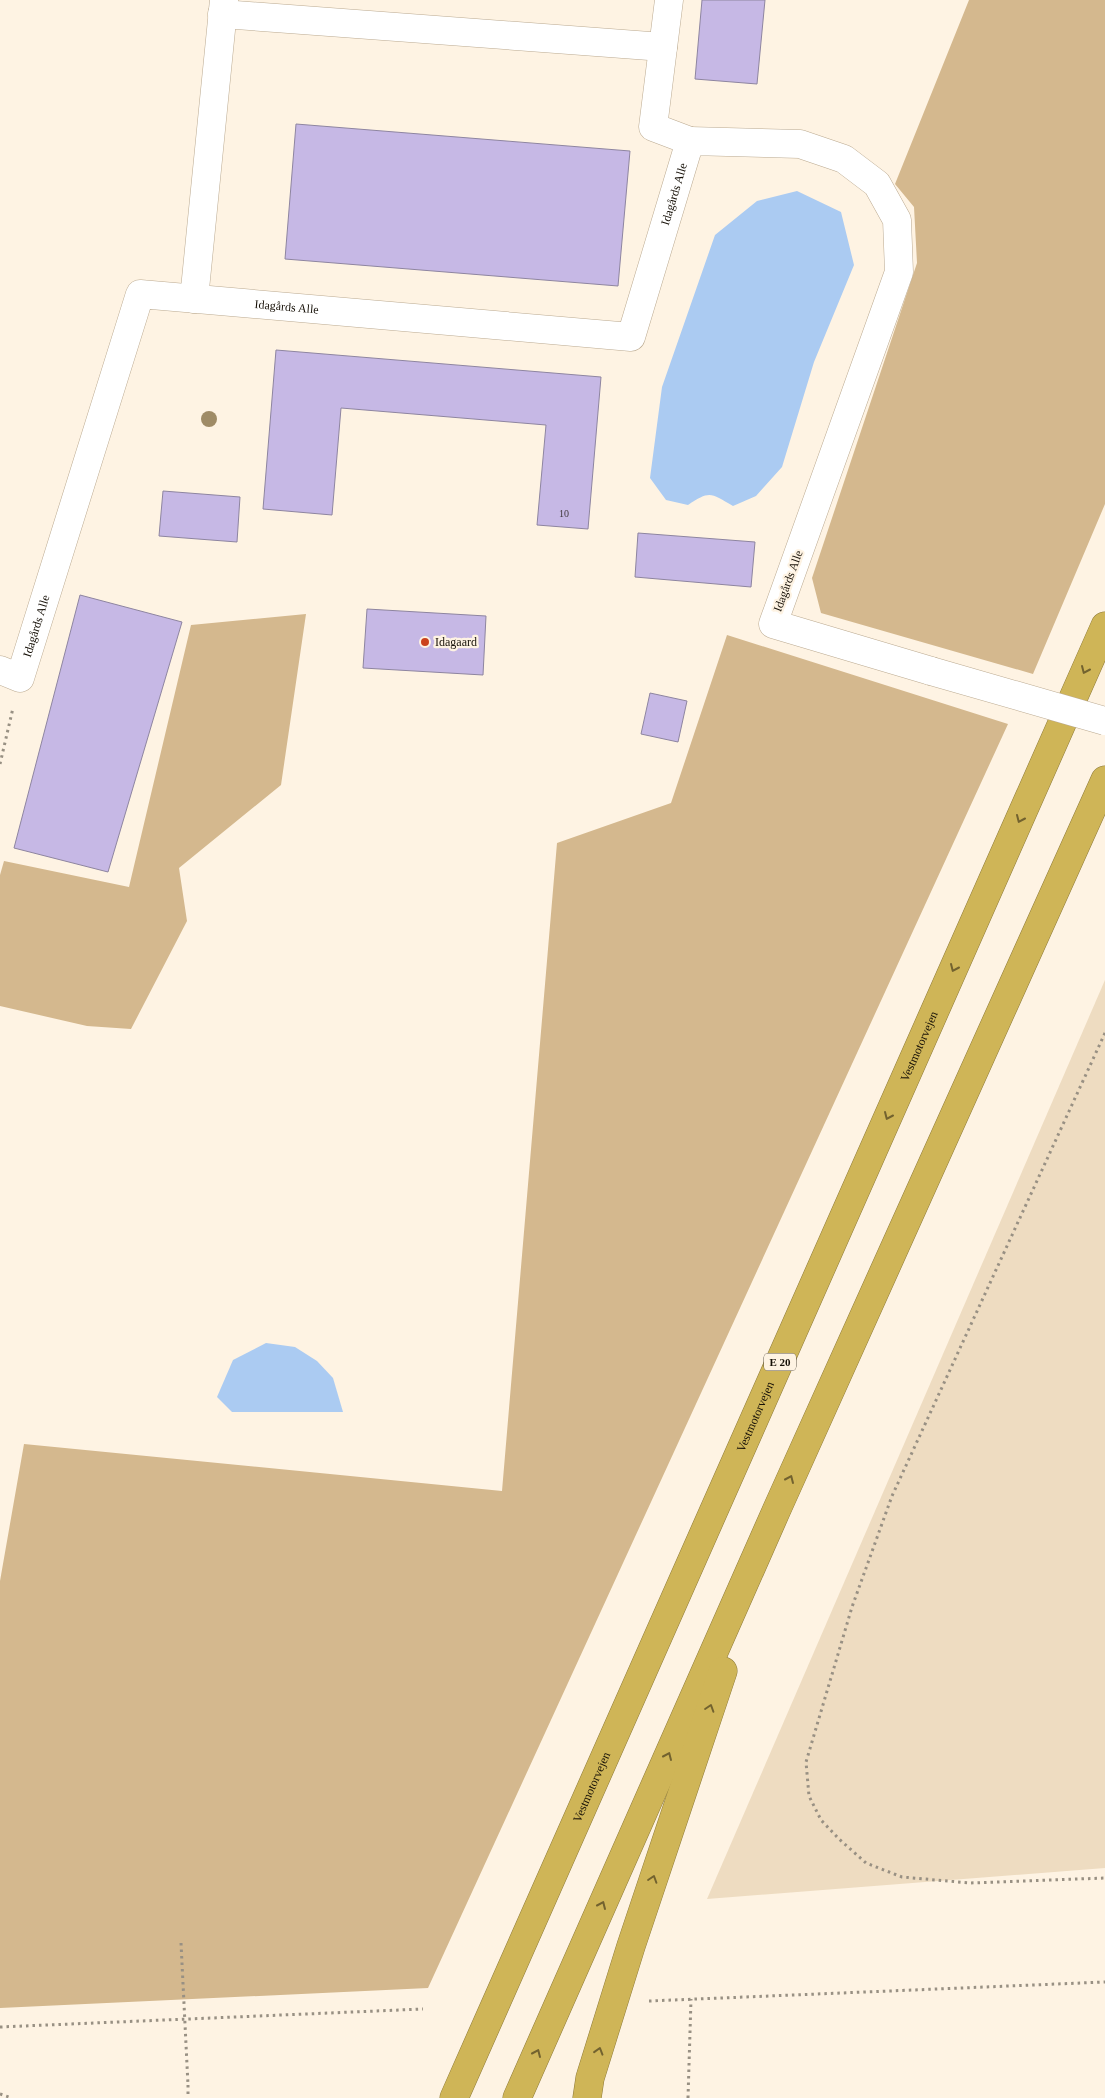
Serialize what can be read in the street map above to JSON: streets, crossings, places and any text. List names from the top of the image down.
{
  "streets": {
    "highway": ["Vestmotorvejen", "E 20"],
    "street": ["Idagårds Alle"]
  },
  "places": ["Idagaard"],
  "house_numbers": ["10"]
}
